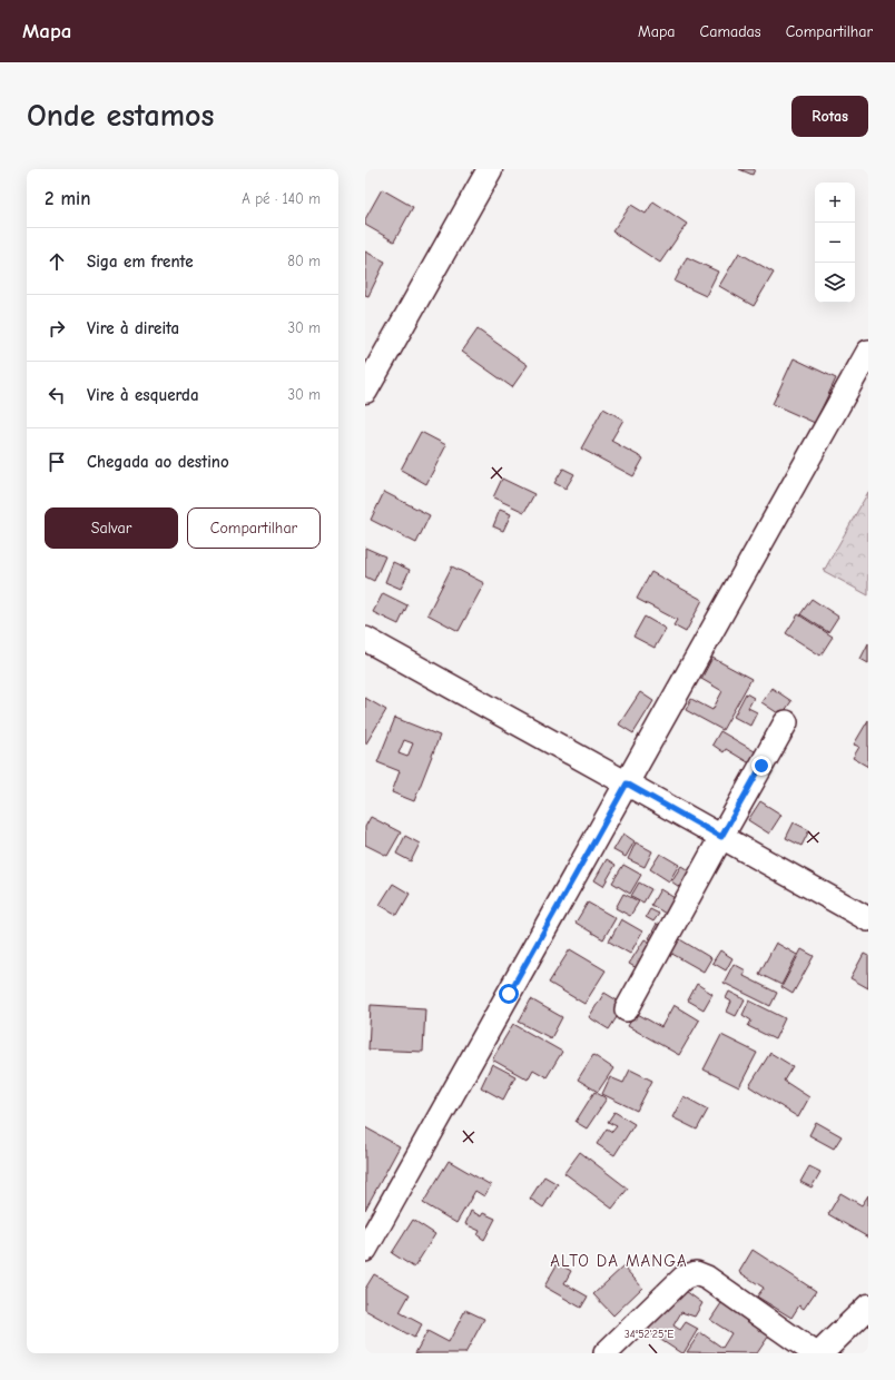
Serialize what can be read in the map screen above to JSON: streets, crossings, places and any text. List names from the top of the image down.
{
  "districts": ["ALTO DA MANGA"],
  "page": {
    "header": "Mapa",
    "nav": ["Mapa", "Camadas", "Compartilhar"],
    "buttons": [
      "Rotas",
      ["Salvar", "Compartilhar"]
    ],
    "title": "Onde estamos",
    "heading": ["2 min", "A pé · 140 m"],
    "map_buttons": ["+", "−"],
    "list": [
      ["Siga em frente", "80 m"],
      ["Vire à direita", "30 m"],
      ["Vire à esquerda", "30 m"],
      "Chegada ao destino"
    ]
  },
  "coordinates": ["34°52'25\"E"]
}
